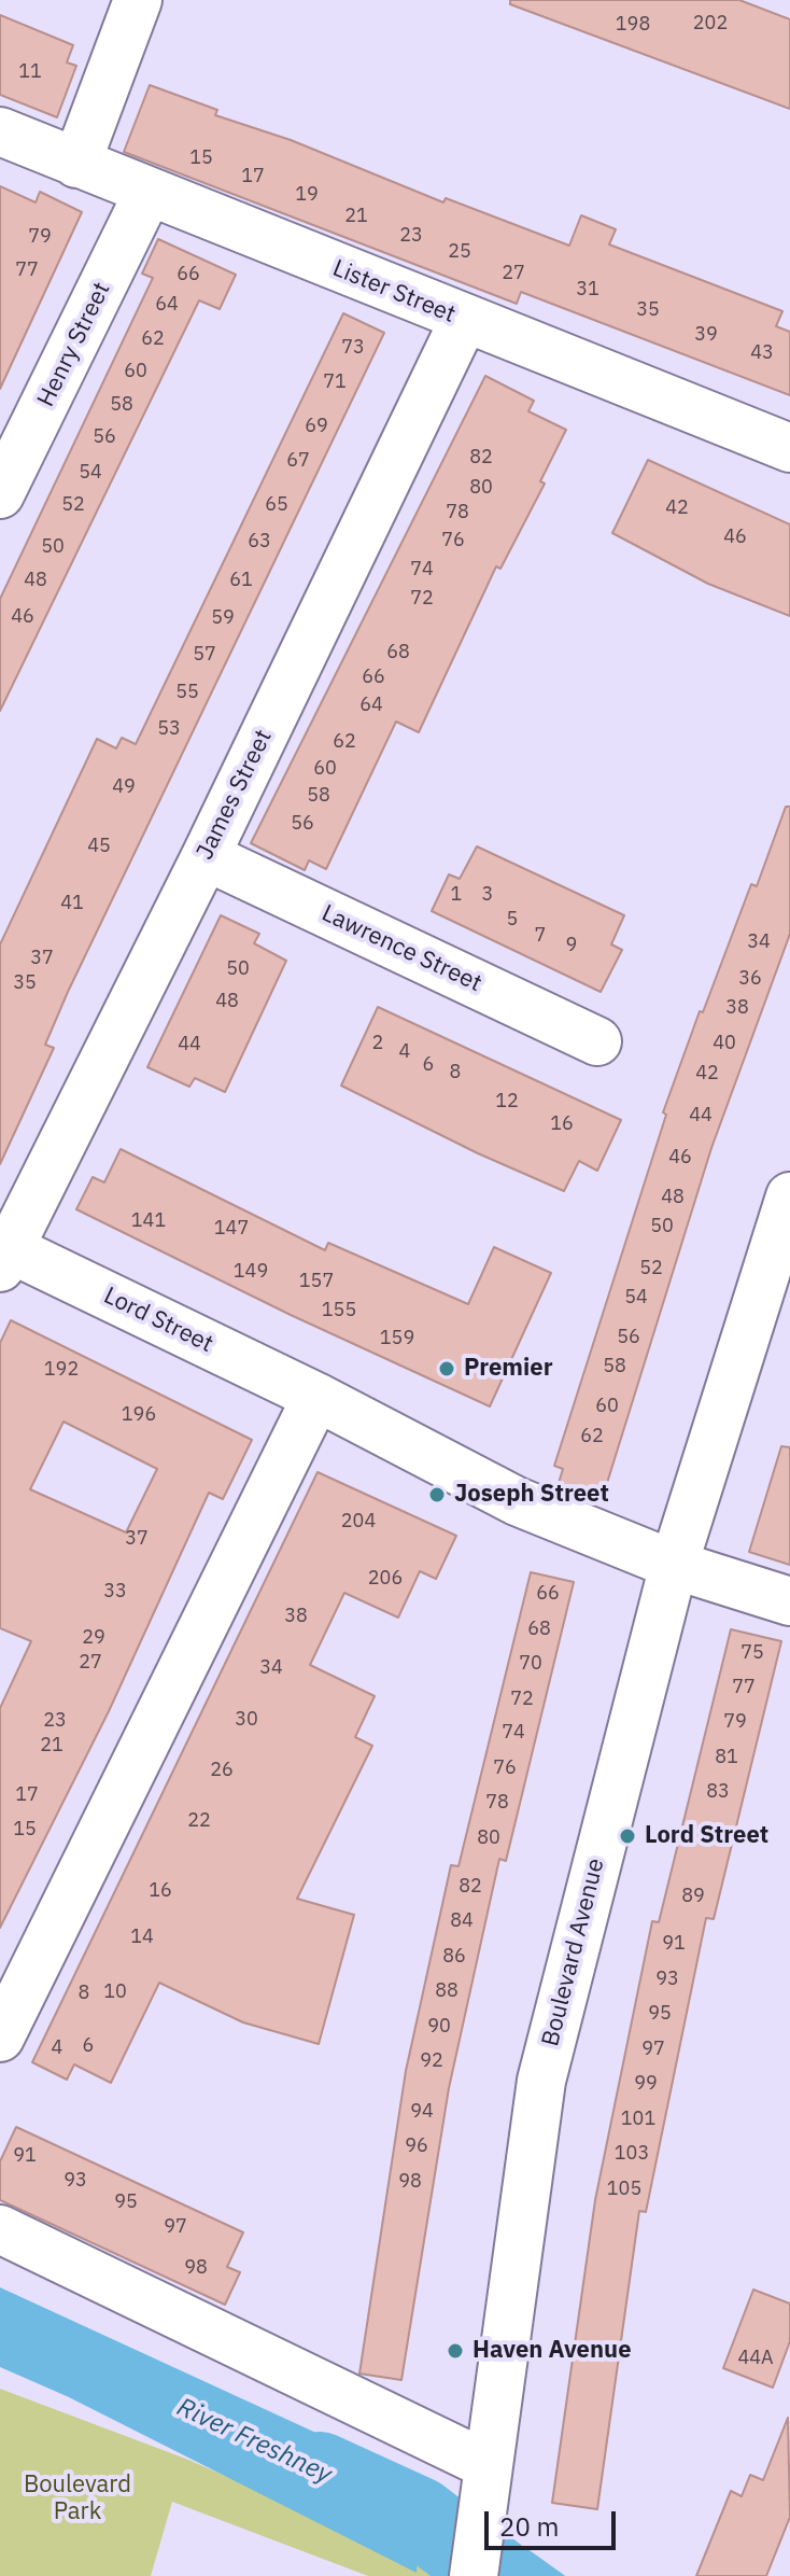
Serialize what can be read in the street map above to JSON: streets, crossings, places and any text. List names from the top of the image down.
{
  "streets": {
    "street": [
      "Lister Street",
      "Henry Street",
      "James Street",
      "Lawrence Street",
      "Lord Street",
      "Boulevard Avenue"
    ]
  },
  "crossings": [
    ["Lister Street", "Henry Street"],
    ["Lister Street", "James Street"],
    ["James Street", "Lawrence Street"],
    ["James Street", "Lord Street"],
    ["Lord Street", "Boulevard Avenue"]
  ],
  "water": ["River Freshney"],
  "parks": ["Boulevard Park"],
  "places": [
    "Premier",
    "Joseph Street",
    "Lord Street",
    "Haven Avenue"
  ],
  "house_numbers": [
    "202",
    "198",
    "11",
    "15",
    "17",
    "19",
    "21",
    "23",
    "79",
    "25",
    "77",
    "27",
    "66",
    "31",
    "64",
    "35",
    "39",
    "62",
    "73",
    "43",
    "60",
    "71",
    "58",
    "69",
    "56",
    "82",
    "67",
    "54",
    "80",
    "52",
    "65",
    "42",
    "78",
    "46",
    "76",
    "63",
    "50",
    "74",
    "48",
    "61",
    "72",
    "46",
    "59",
    "68",
    "57",
    "66",
    "55",
    "64",
    "53",
    "62",
    "60",
    "49",
    "58",
    "56",
    "45",
    "1",
    "3",
    "41",
    "5",
    "7",
    "34",
    "9",
    "37",
    "50",
    "36",
    "35",
    "48",
    "38",
    "2",
    "40",
    "44",
    "4",
    "6",
    "8",
    "42",
    "12",
    "44",
    "16",
    "46",
    "48",
    "141",
    "50",
    "147",
    "52",
    "149",
    "157",
    "54",
    "155",
    "56",
    "159",
    "58",
    "192",
    "60",
    "196",
    "62",
    "204",
    "37",
    "206",
    "33",
    "66",
    "38",
    "68",
    "29",
    "75",
    "27",
    "70",
    "34",
    "77",
    "72",
    "30",
    "23",
    "79",
    "74",
    "21",
    "81",
    "76",
    "26",
    "83",
    "17",
    "78",
    "22",
    "15",
    "80",
    "82",
    "16",
    "89",
    "84",
    "14",
    "91",
    "86",
    "93",
    "88",
    "10",
    "8",
    "95",
    "90",
    "6",
    "4",
    "97",
    "92",
    "99",
    "94",
    "101",
    "96",
    "103",
    "91",
    "93",
    "98",
    "105",
    "95",
    "97",
    "98",
    "44A"
  ],
  "scale_bar": "20 m"
}
